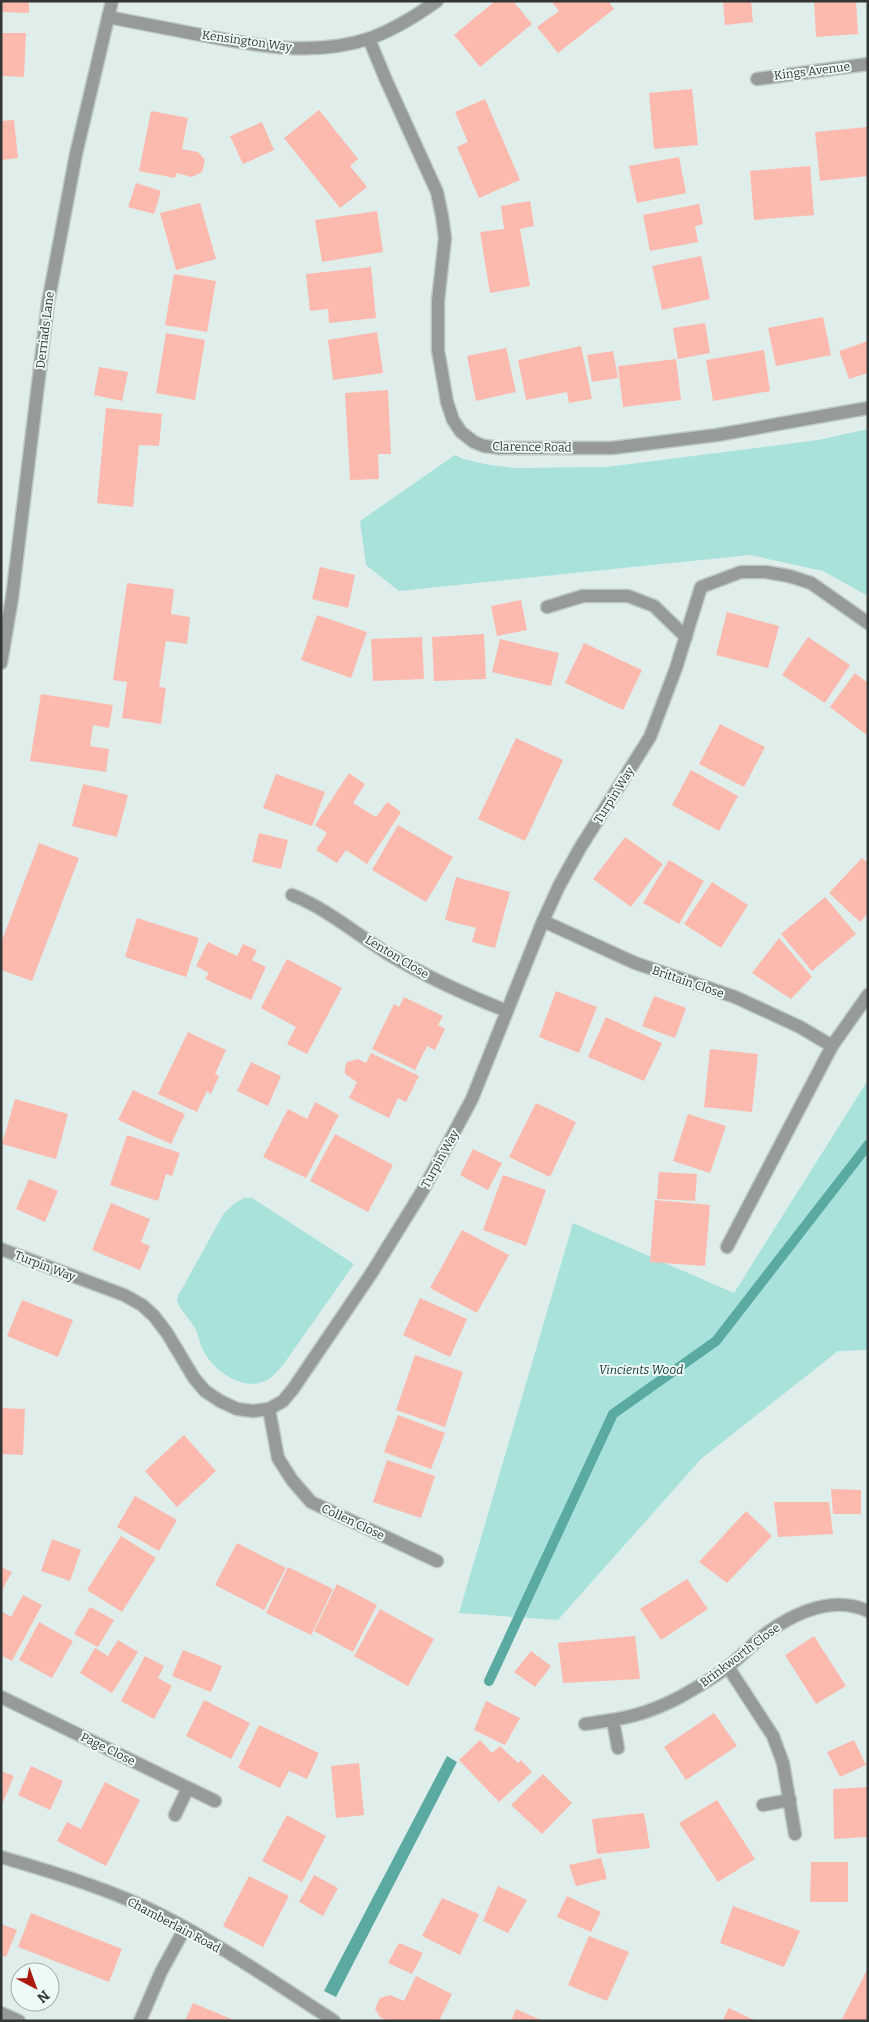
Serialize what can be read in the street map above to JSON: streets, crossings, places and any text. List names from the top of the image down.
{
  "streets": {
    "street": [
      "Kensington Way",
      "Kings Avenue",
      "Derriads Lane",
      "Clarence Road",
      "Turpin Way",
      "Lenton Close",
      "Brittain Close",
      "Collen Close",
      "Brinkworth Close",
      "Page Close",
      "Chamberlain Road"
    ]
  },
  "crossings": [
    ["Kensington Way", "Derriads Lane"],
    ["Kensington Way", "Clarence Road"],
    ["Turpin Way", "Lenton Close"],
    ["Turpin Way", "Brittain Close"],
    ["Turpin Way", "Collen Close"]
  ],
  "parks": ["Vincients Wood"],
  "north": "bottom right"
}
